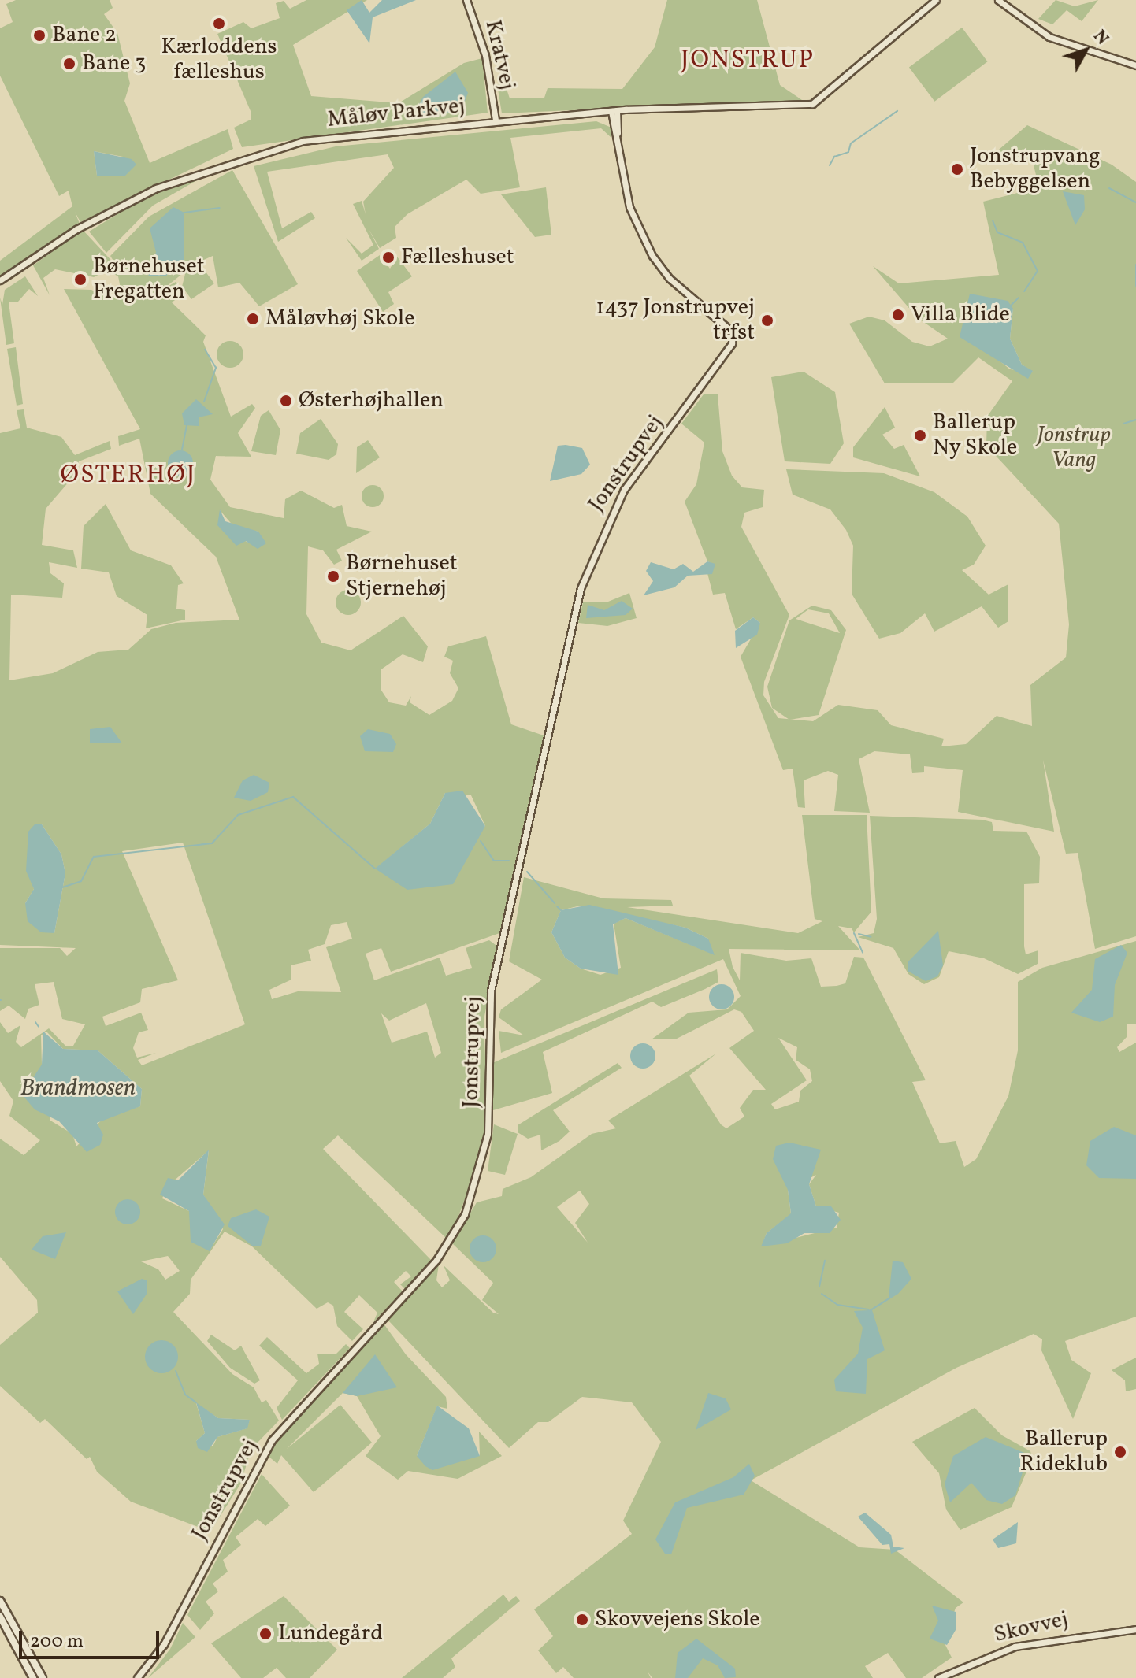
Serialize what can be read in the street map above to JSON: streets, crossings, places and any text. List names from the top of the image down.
{
  "streets": {
    "street": [
      "Kratvej",
      "Måløv Parkvej",
      "Jonstrupvej",
      "Skovvej"
    ]
  },
  "crossings": [
    ["Kratvej", "Måløv Parkvej"],
    ["Måløv Parkvej", "Jonstrupvej"]
  ],
  "districts": ["JONSTRUP", "ØSTERHØJ"],
  "water": ["Brandmosen"],
  "parks": ["Jonstrup Vang"],
  "places": [
    "Kærloddens fælleshus",
    "Bane 2",
    "Bane 3",
    "Jonstrupvang Bebyggelsen",
    "Fælleshuset",
    "Børnehuset Fregatten",
    "Villa Blide",
    "Måløvhøj Skole",
    "1437 Jonstrupvej trfst",
    "Østerhøjhallen",
    "Ballerup Ny Skole",
    "Børnehuset Stjernehøj",
    "Ballerup Rideklub",
    "Skovvejens Skole",
    "Lundegård"
  ],
  "scale_bar": "200 m",
  "north": "top right"
}
